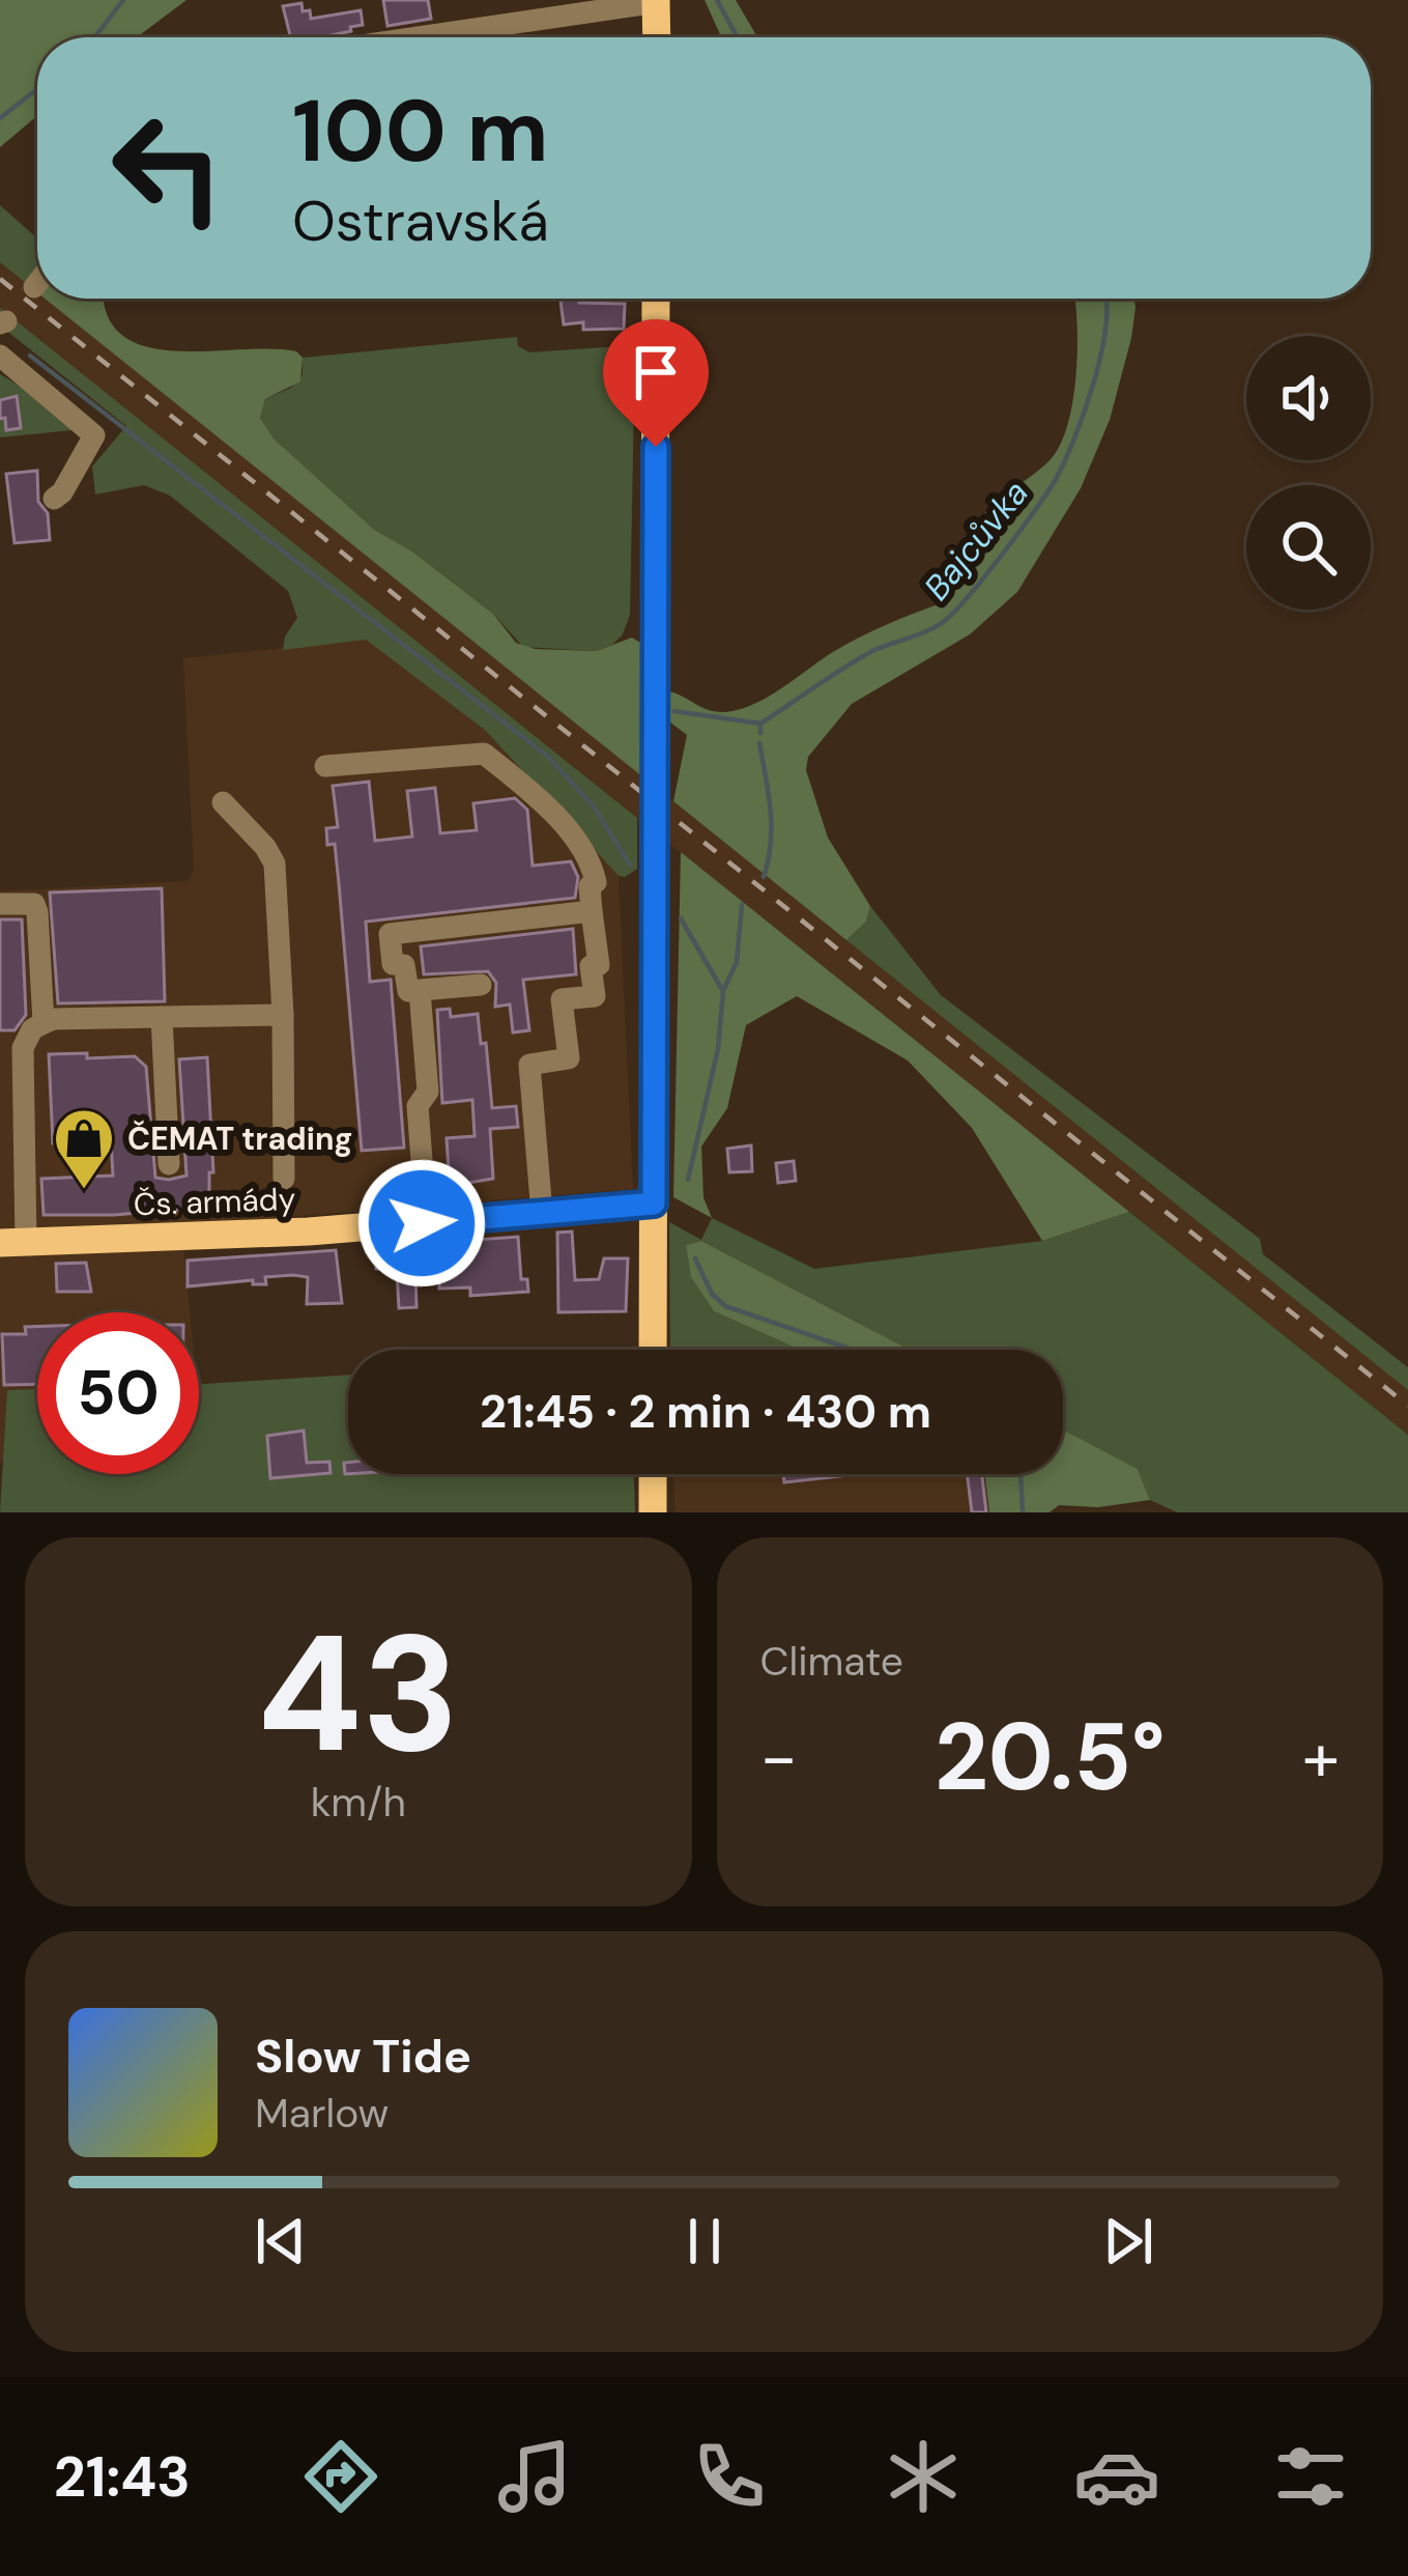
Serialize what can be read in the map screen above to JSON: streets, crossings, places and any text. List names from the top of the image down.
{
  "streets": {
    "main road": ["Čs. armády"]
  },
  "water": ["Bajcůvka"],
  "places": {
    "shop": ["ČEMAT trading"]
  },
  "page": {
    "turn": ["100 m", "Ostravská"],
    "limit": "50",
    "trip": "21:45 · 2 min · 430 m",
    "tile": [
      ["43", "km/h"],
      "Climate"
    ],
    "heat": ["−", "20.5°", "+"],
    "song": ["Slow Tide", "Marlow"],
    "tabs": "21:43"
  }
}
